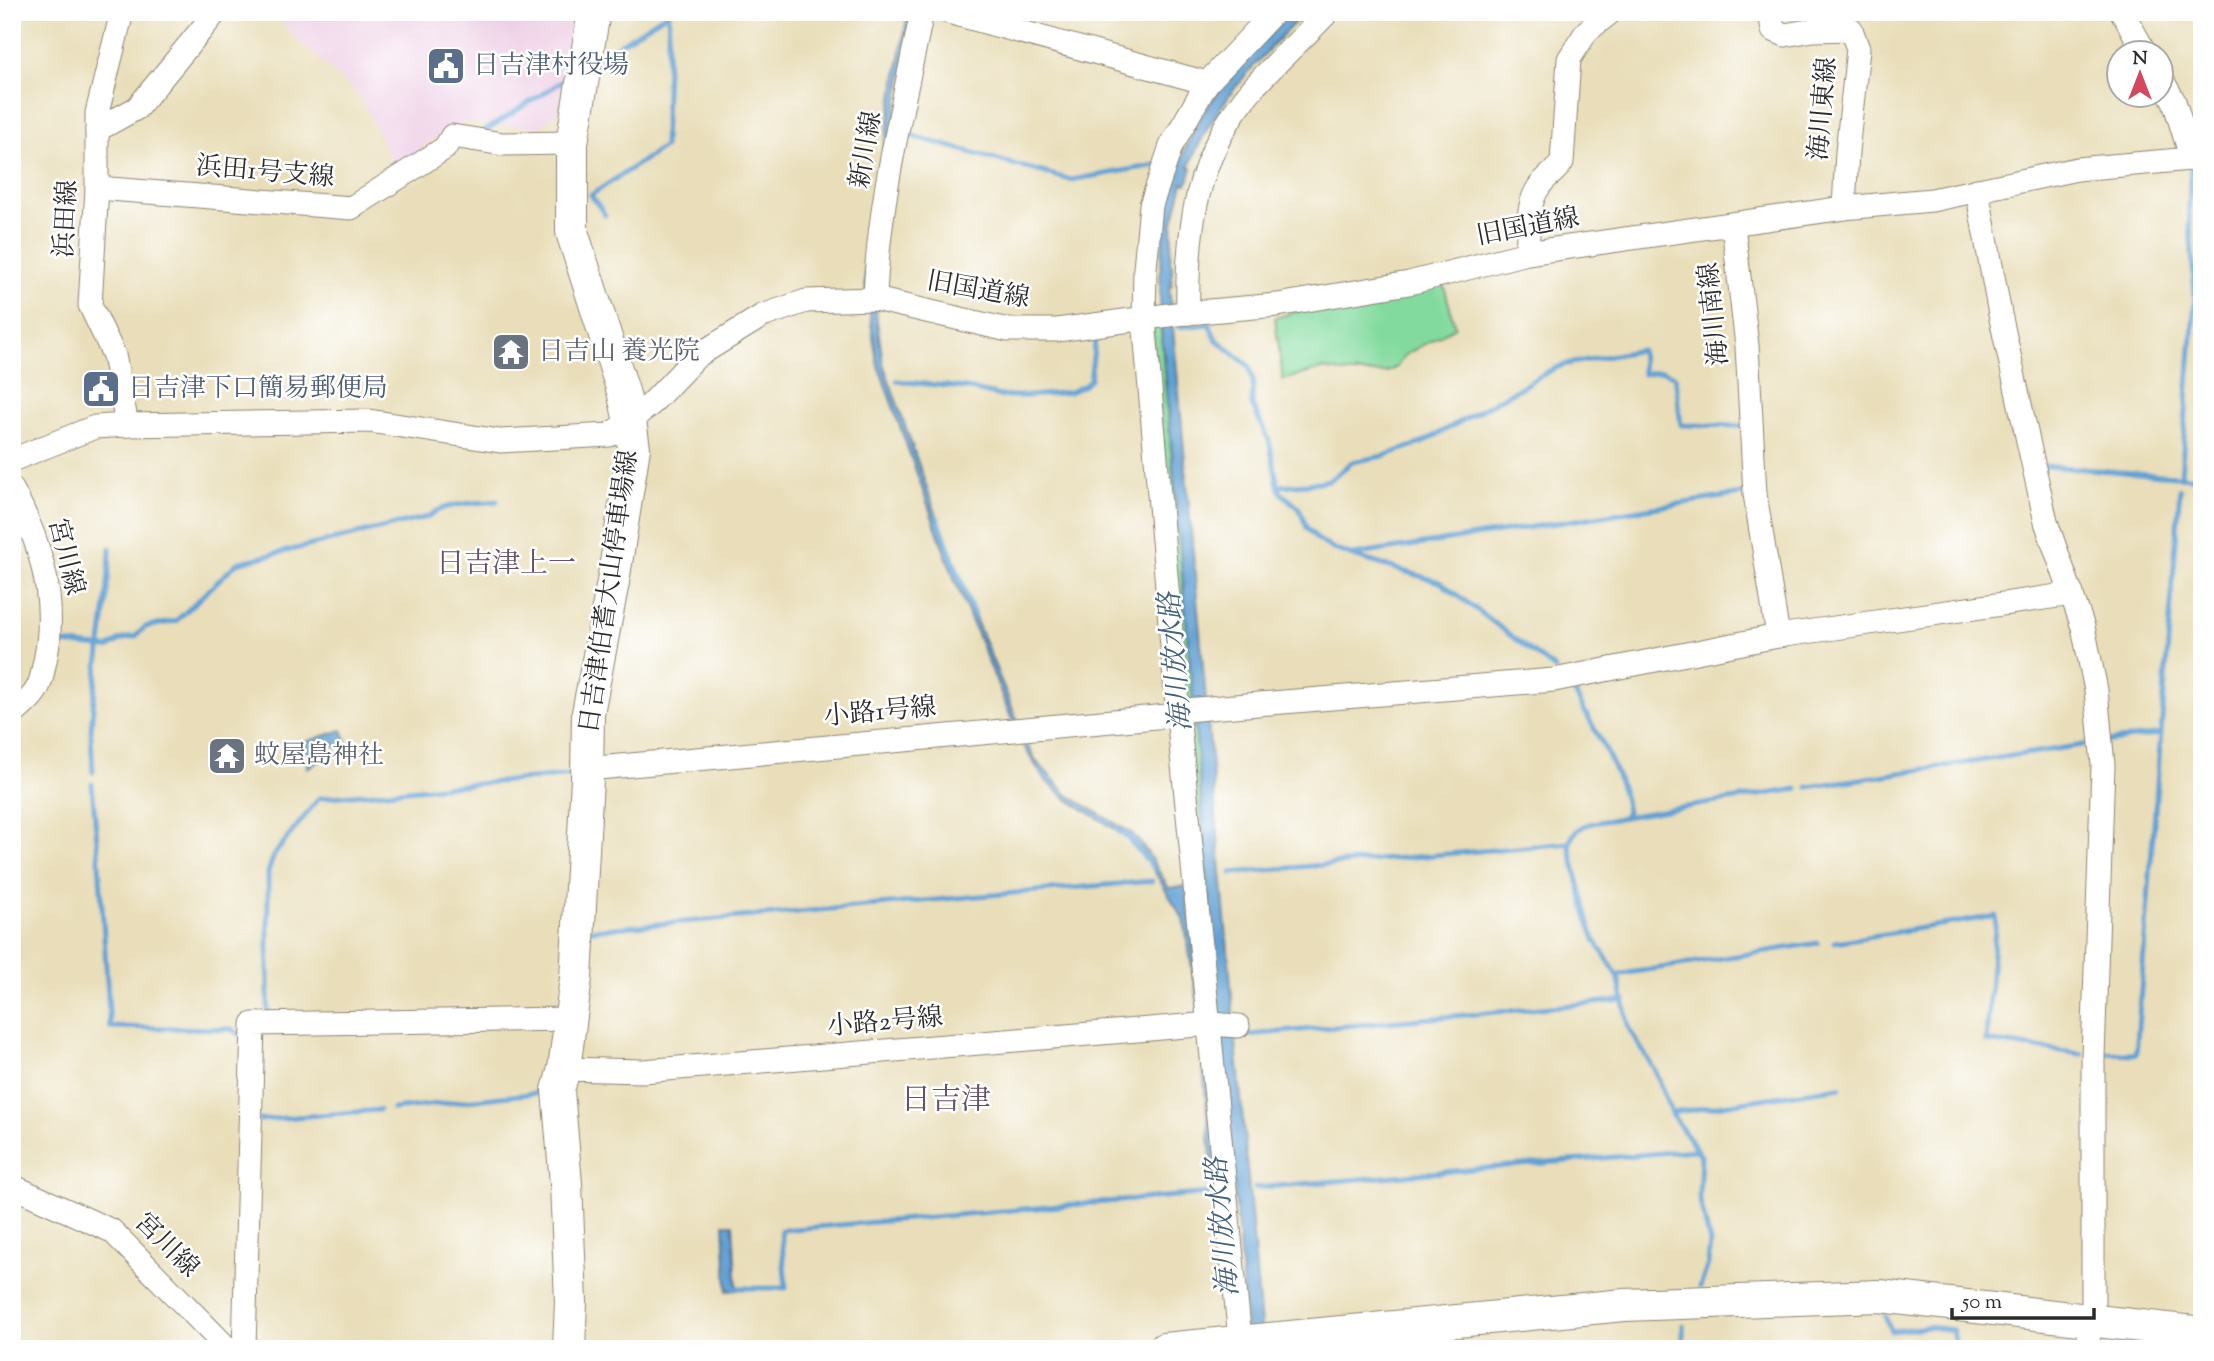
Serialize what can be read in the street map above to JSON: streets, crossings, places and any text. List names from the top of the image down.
{
  "streets": {
    "main road": ["日吉津伯耆大山停車場線"],
    "street": [
      "海川東線",
      "新川線",
      "浜田1号支線",
      "浜田線",
      "旧国道線",
      "海川南線",
      "宮川線",
      "小路1号線",
      "小路2号線"
    ]
  },
  "crossings": [
    ["海川東線", "旧国道線"],
    ["新川線", "旧国道線"],
    ["浜田1号支線", "浜田線"],
    ["浜田1号支線", "日吉津伯耆大山停車場線"],
    ["浜田線", "旧国道線"],
    ["旧国道線", "海川南線"],
    ["旧国道線", "日吉津伯耆大山停車場線"],
    ["海川南線", "小路1号線"],
    ["日吉津伯耆大山停車場線", "小路1号線"],
    ["日吉津伯耆大山停車場線", "小路2号線"]
  ],
  "districts": ["日吉津上一", "日吉津"],
  "water": ["海川放水路"],
  "places": {
    "public building": ["日吉津村役場", "日吉津下口簡易郵便局"],
    "temple": ["日吉山 養光院", "蚊屋島神社"]
  },
  "scale_bar": "50 m",
  "north": "top"
}
